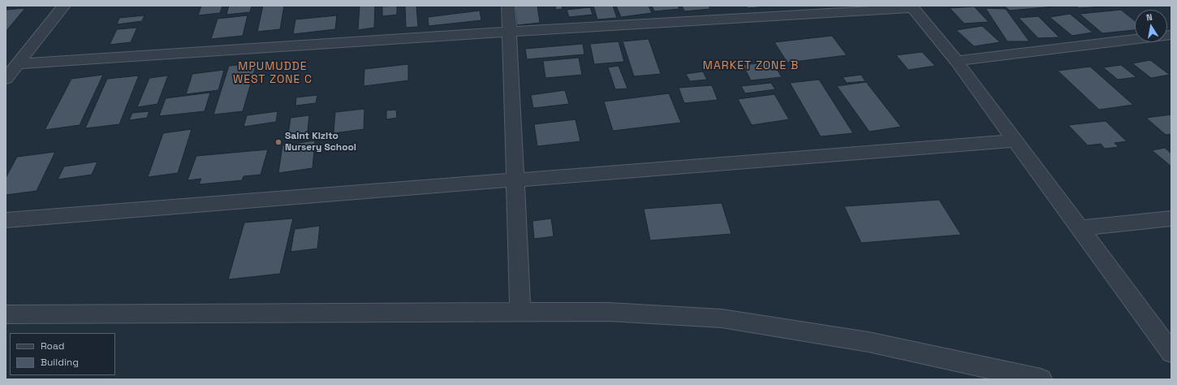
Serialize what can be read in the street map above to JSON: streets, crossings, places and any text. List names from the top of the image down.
{
  "districts": ["MARKET ZONE B", "MPUMUDDE WEST ZONE C"],
  "places": ["Saint Kizito Nursery School"],
  "legend": ["Road", "Building"],
  "north": "top"
}
